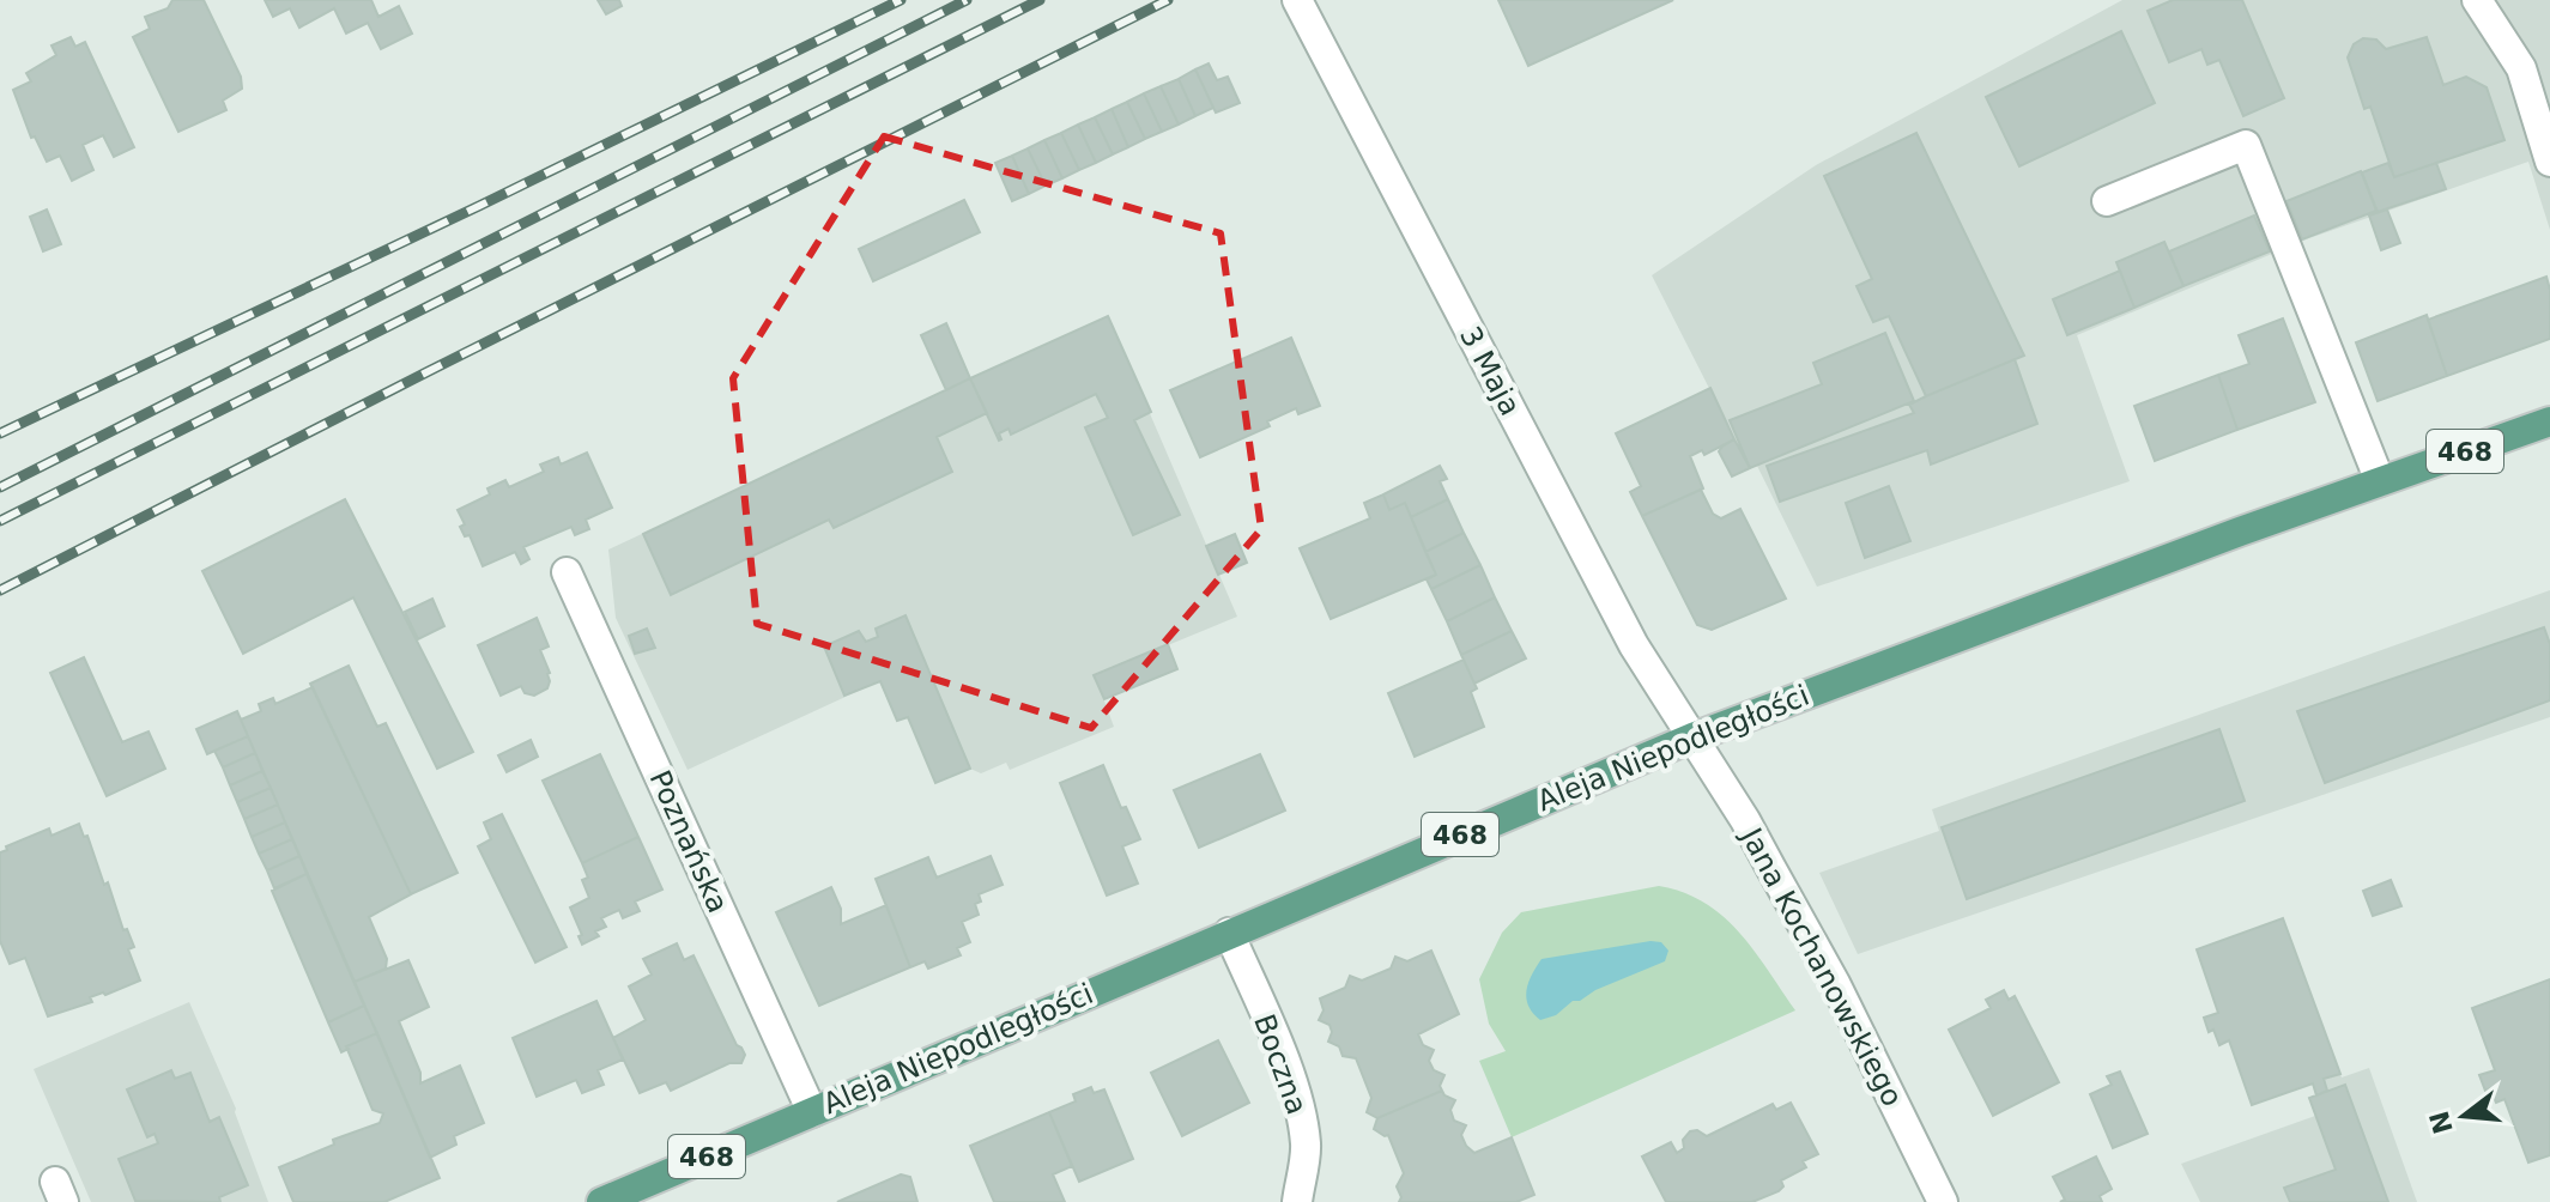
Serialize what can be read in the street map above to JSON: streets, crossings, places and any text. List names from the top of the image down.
{
  "streets": {
    "main road": ["468", "Aleja Niepodległości"],
    "street": [
      "3 Maja",
      "Poznańska",
      "Jana Kochanowskiego",
      "Boczna"
    ]
  },
  "crossings": [
    ["3 Maja", "Aleja Niepodległości"],
    ["3 Maja", "Jana Kochanowskiego"],
    ["Aleja Niepodległości", "Poznańska"],
    ["Aleja Niepodległości", "Jana Kochanowskiego"],
    ["Aleja Niepodległości", "Boczna"]
  ],
  "north": "left"
}
